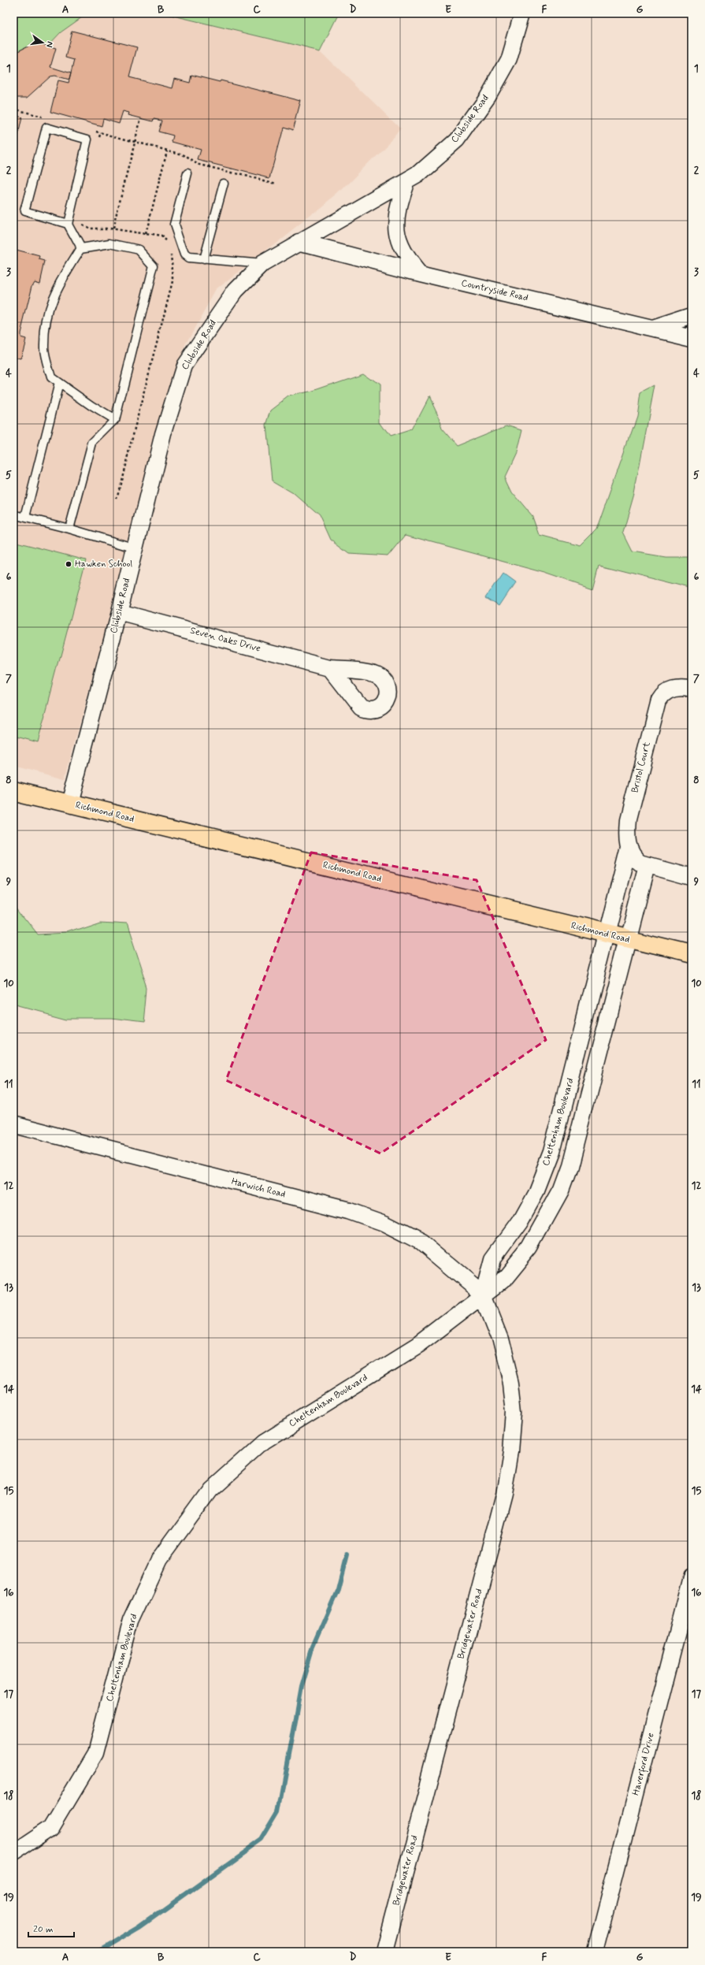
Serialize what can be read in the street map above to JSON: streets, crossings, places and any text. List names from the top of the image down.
{
  "streets": {
    "main road": ["Richmond Road"],
    "street": [
      "Clubside Road",
      "Countryside Road",
      "Seven Oaks Drive",
      "Bristol Court",
      "Cheltenham Boulevard",
      "Harwich Road",
      "Bridgewater Road",
      "Haverford Drive"
    ]
  },
  "crossings": [
    ["Clubside Road", "Countryside Road"],
    ["Clubside Road", "Seven Oaks Drive"],
    ["Clubside Road", "Richmond Road"],
    ["Bristol Court", "Cheltenham Boulevard"],
    ["Richmond Road", "Cheltenham Boulevard"],
    ["Cheltenham Boulevard", "Harwich Road"],
    ["Cheltenham Boulevard", "Bridgewater Road"],
    ["Harwich Road", "Bridgewater Road"]
  ],
  "places": ["Hawken School"],
  "scale_bar": "20 m",
  "north": "right",
  "grid": {
    "columns": [
      "A",
      "B",
      "C",
      "D",
      "E",
      "F",
      "G"
    ],
    "rows": [
      "1",
      "2",
      "3",
      "4",
      "5",
      "6",
      "7",
      "8",
      "9",
      "10",
      "11",
      "12",
      "13",
      "14",
      "15",
      "16",
      "17",
      "18",
      "19"
    ]
  }
}
